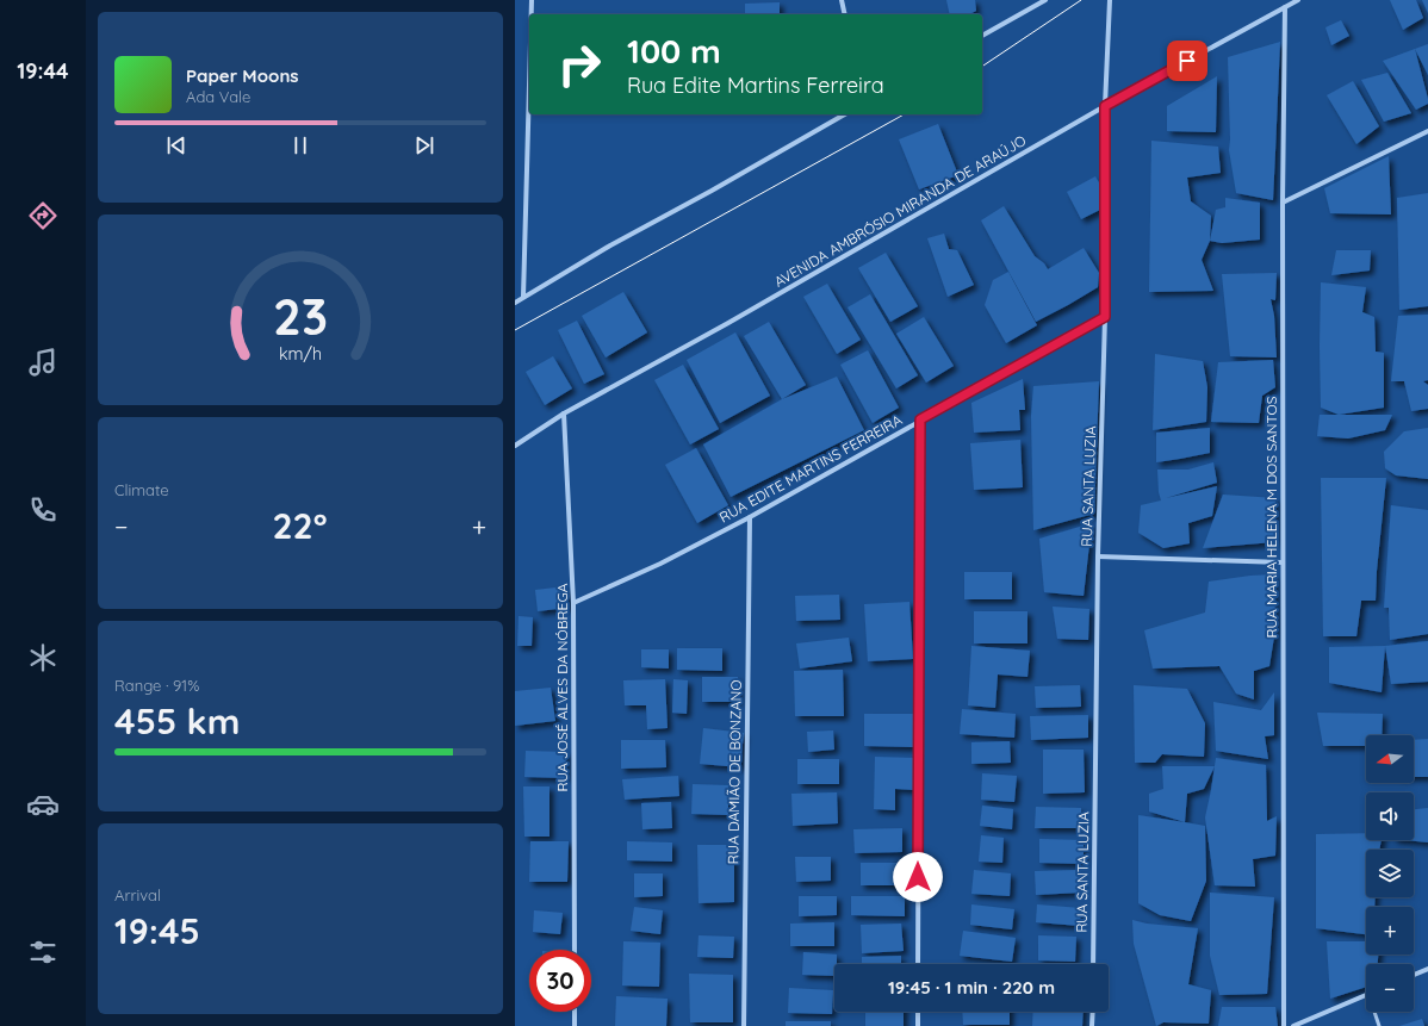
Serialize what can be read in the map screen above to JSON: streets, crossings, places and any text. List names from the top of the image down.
{
  "streets": {
    "street": [
      "AVENIDA AMBRÓSIO MIRANDA DE ARAÚJO",
      "RUA EDITE MARTINS FERREIRA",
      "RUA SANTA LUZIA",
      "RUA MARIA HELENA M DOS SANTOS",
      "RUA JOSÉ ALVES DA NÓBREGA",
      "RUA DAMIÃO DE BONZANO"
    ]
  },
  "crossings": [
    ["AVENIDA AMBRÓSIO MIRANDA DE ARAÚJO", "RUA SANTA LUZIA"],
    ["AVENIDA AMBRÓSIO MIRANDA DE ARAÚJO", "RUA MARIA HELENA M DOS SANTOS"],
    ["AVENIDA AMBRÓSIO MIRANDA DE ARAÚJO", "RUA JOSÉ ALVES DA NÓBREGA"],
    ["RUA EDITE MARTINS FERREIRA", "RUA SANTA LUZIA"],
    ["RUA EDITE MARTINS FERREIRA", "RUA JOSÉ ALVES DA NÓBREGA"],
    ["RUA EDITE MARTINS FERREIRA", "RUA DAMIÃO DE BONZANO"]
  ],
  "north": "left",
  "page": {
    "tabs": "19:44",
    "turn": ["100 m", "Rua Edite Martins Ferreira"],
    "song": ["Paper Moons", "Ada Vale"],
    "tile": [
      "Climate",
      ["Range · 91%", "455 km"],
      ["Arrival", "19:45"]
    ],
    "heat": ["−", "22°", "+"],
    "map_buttons": ["+", "−"],
    "limit": "30",
    "trip": "19:45 · 1 min · 220 m",
    "gauge": ["23", "km/h"]
  }
}
